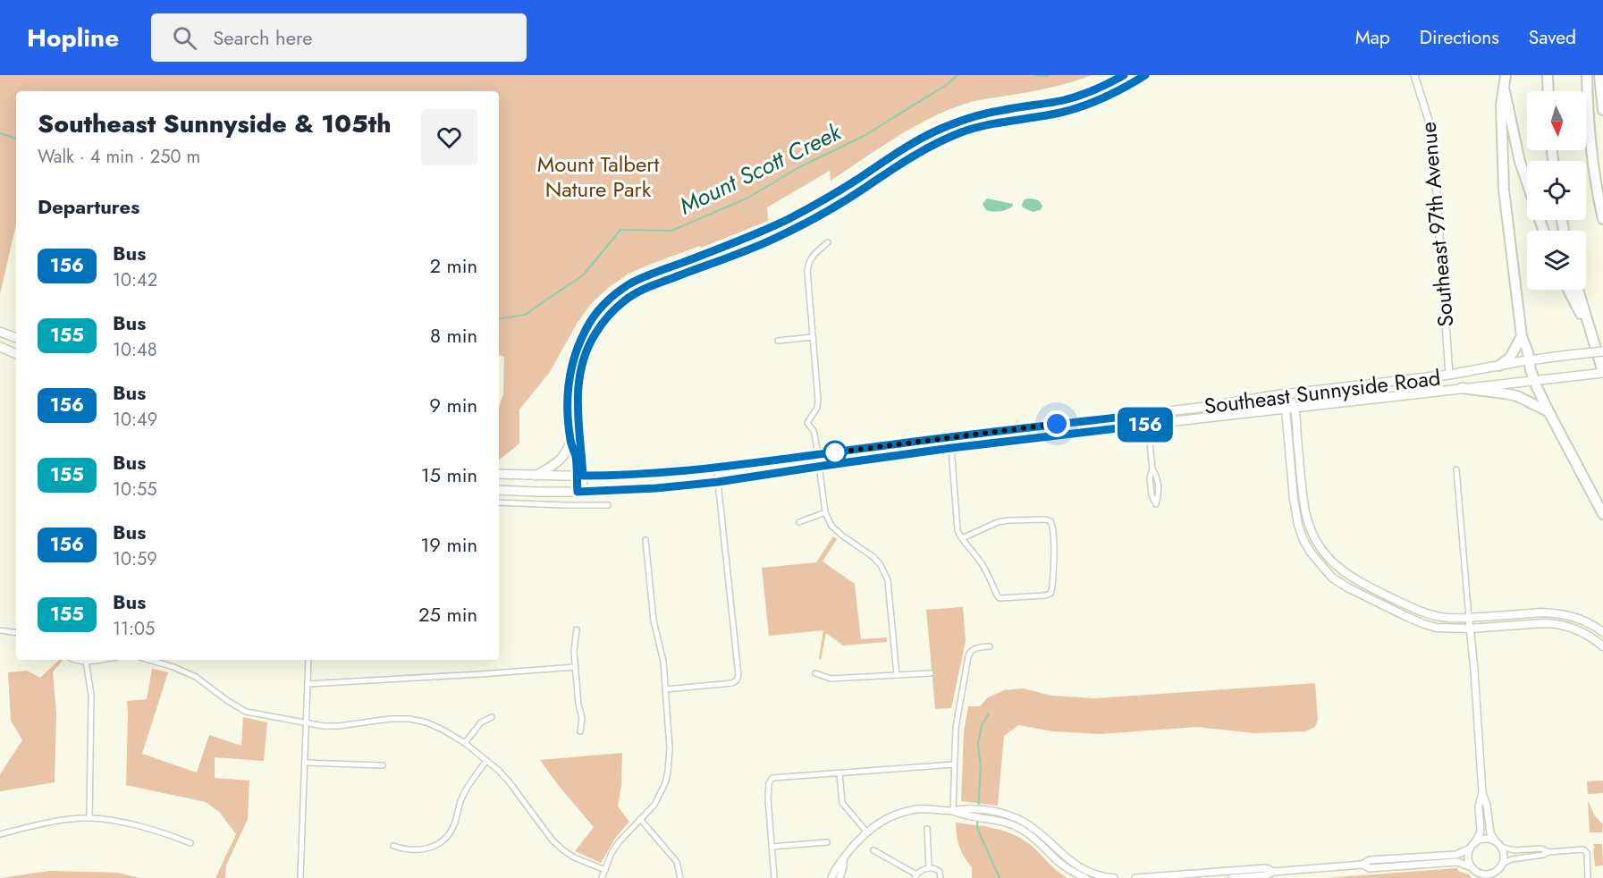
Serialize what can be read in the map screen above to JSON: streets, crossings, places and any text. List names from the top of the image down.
{
  "streets": {
    "main road": ["Southeast Sunnyside Road"],
    "street": ["Southeast 97th Avenue"]
  },
  "crossings": [
    ["Southeast 97th Avenue", "Southeast Sunnyside Road"]
  ],
  "water": ["Mount Scott Creek"],
  "parks": ["Mount Talbert Nature Park"],
  "lines": ["bus line 156"],
  "north": "bottom",
  "page": {
    "header": "Hopline",
    "search": "Search here",
    "nav": ["Map", "Directions", "Saved"],
    "on_map": "156",
    "heading": [
      ["Southeast Sunnyside & 105th", "Walk · 4 min · 250 m"],
      "Departures"
    ],
    "list": [
      {
        "mark": "156",
        "name": "Bus",
        "note": "10:42",
        "value": "2 min"
      },
      {
        "mark": "155",
        "name": "Bus",
        "note": "10:48",
        "value": "8 min"
      },
      {
        "mark": "156",
        "name": "Bus",
        "note": "10:49",
        "value": "9 min"
      },
      {
        "mark": "155",
        "name": "Bus",
        "note": "10:55",
        "value": "15 min"
      },
      {
        "mark": "156",
        "name": "Bus",
        "note": "10:59",
        "value": "19 min"
      },
      {
        "mark": "155",
        "name": "Bus",
        "note": "11:05",
        "value": "25 min"
      }
    ]
  }
}
